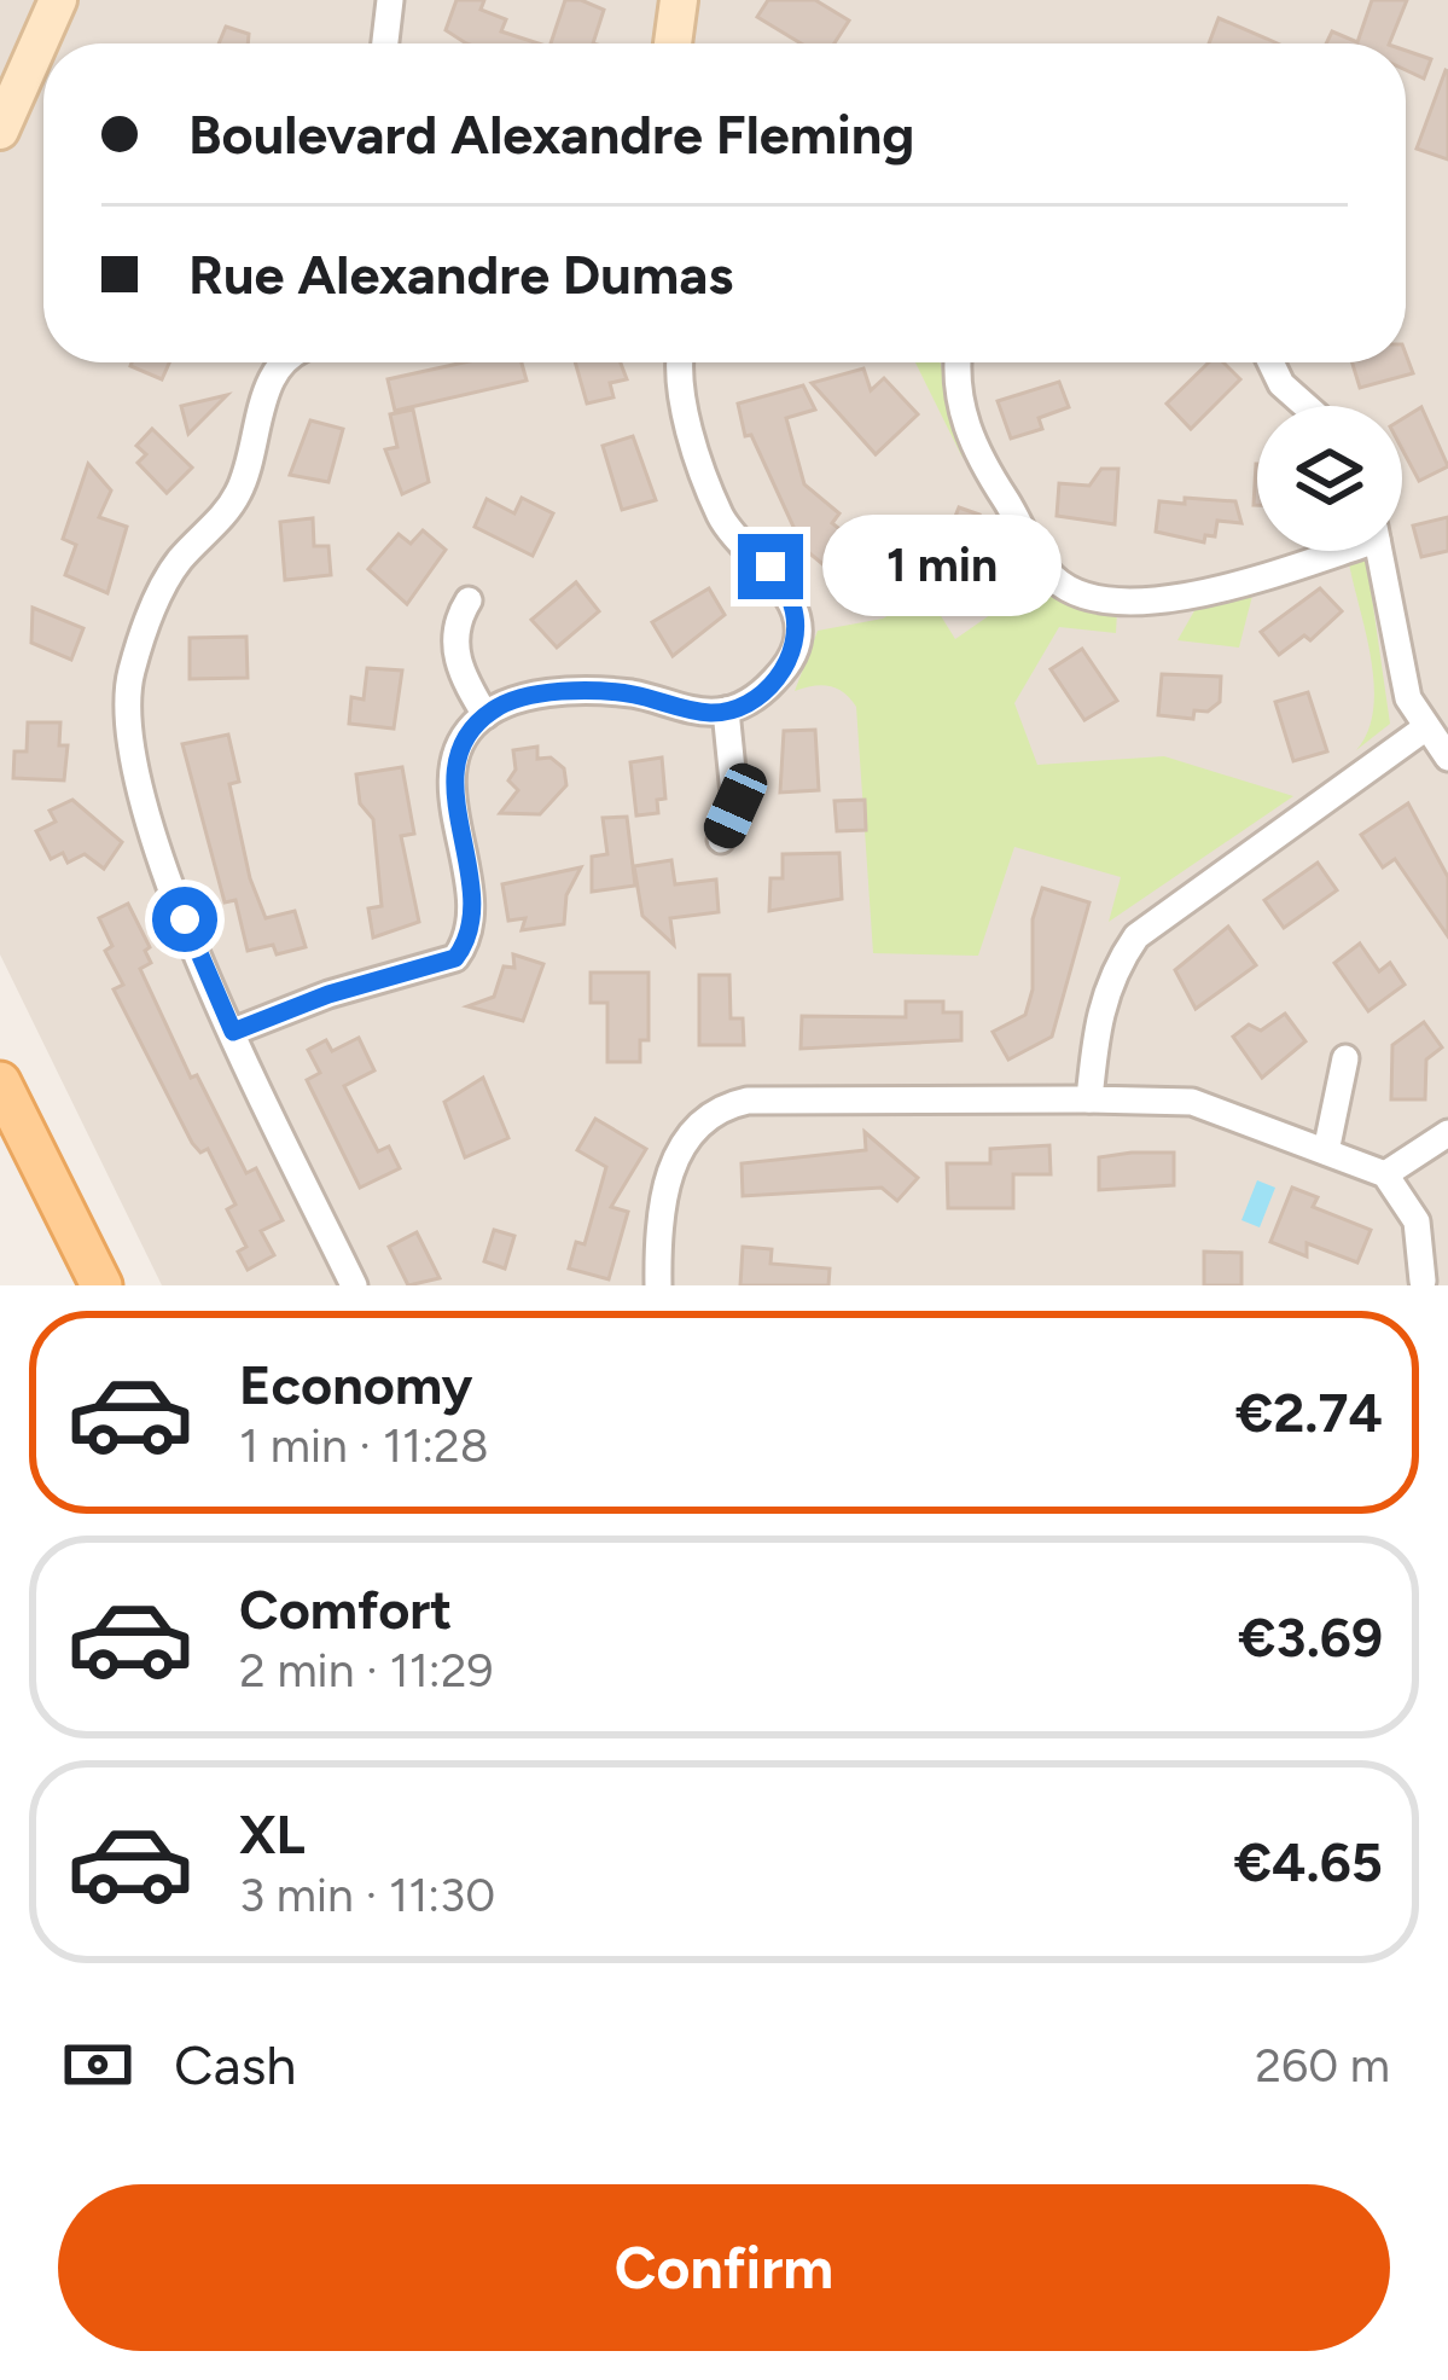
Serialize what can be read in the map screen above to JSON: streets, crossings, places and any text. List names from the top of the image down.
{
  "page": {
    "banner": ["Boulevard Alexandre Fleming", "Rue Alexandre Dumas"],
    "bubble": "1 min",
    "list": [
      {
        "name": "Economy",
        "note": "1 min · 11:28",
        "value": "€2.74"
      },
      {
        "name": "Comfort",
        "note": "2 min · 11:29",
        "value": "€3.69"
      },
      {
        "name": "XL",
        "note": "3 min · 11:30",
        "value": "€4.65"
      }
    ],
    "pay": ["Cash", "260 m"],
    "buttons": "Confirm"
  }
}
